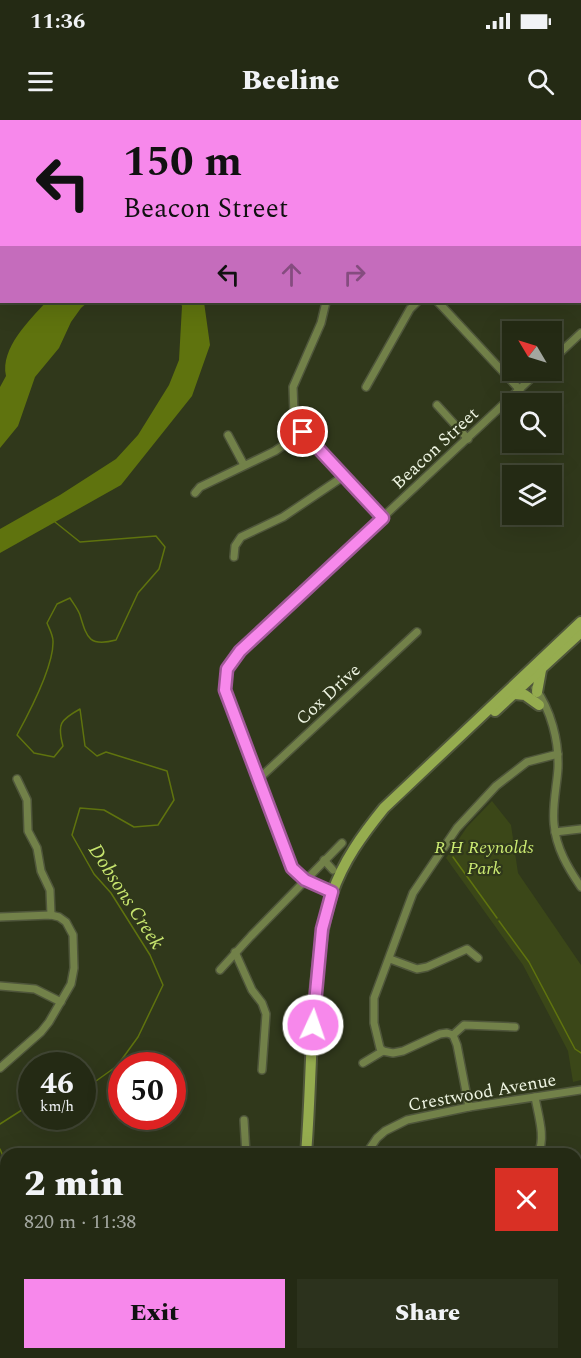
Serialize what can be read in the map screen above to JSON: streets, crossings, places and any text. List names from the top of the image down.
{
  "streets": {
    "street": ["Beacon Street", "Cox Drive", "Crestwood Avenue"]
  },
  "crossings": [
    ["Beacon Street", "Cox Drive"]
  ],
  "water": ["Dobsons Creek"],
  "parks": ["R H Reynolds Park"],
  "north": "top left",
  "page": {
    "status": "11:36",
    "header": "Beeline",
    "turn": ["150 m", "Beacon Street"],
    "speed": "46 km/h",
    "limit": "50",
    "heading": ["2 min", "820 m · 11:38"],
    "buttons": ["Exit", "Share"]
  }
}
